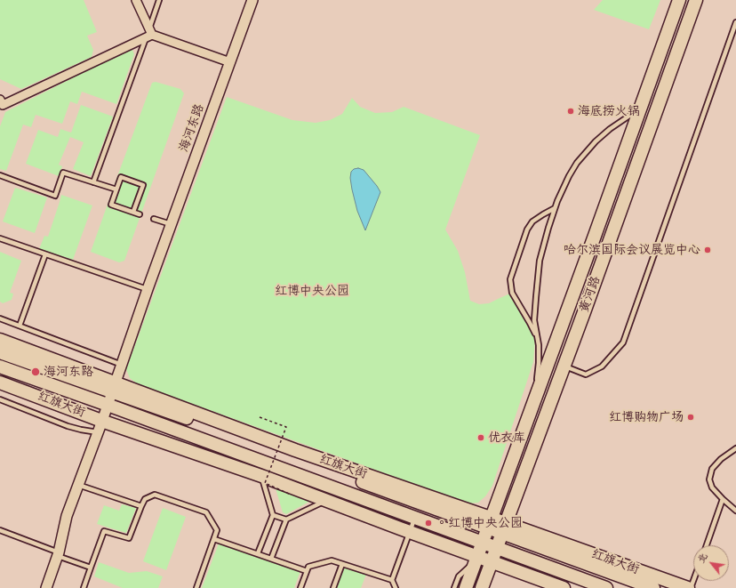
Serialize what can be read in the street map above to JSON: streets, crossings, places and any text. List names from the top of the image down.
{
  "streets": {
    "main road": ["黄河路", "红旗大街"],
    "street": ["海河东路"]
  },
  "crossings": [
    ["海河东路", "红旗大街"],
    ["黄河路", "红旗大街"]
  ],
  "parks": ["红博中央公园"],
  "places": [
    "海底捞火锅",
    "哈尔滨国际会议展览中心",
    "海河东路",
    "红博购物广场",
    "优衣库",
    "。红博中央公园"
  ],
  "north": "top left"
}
